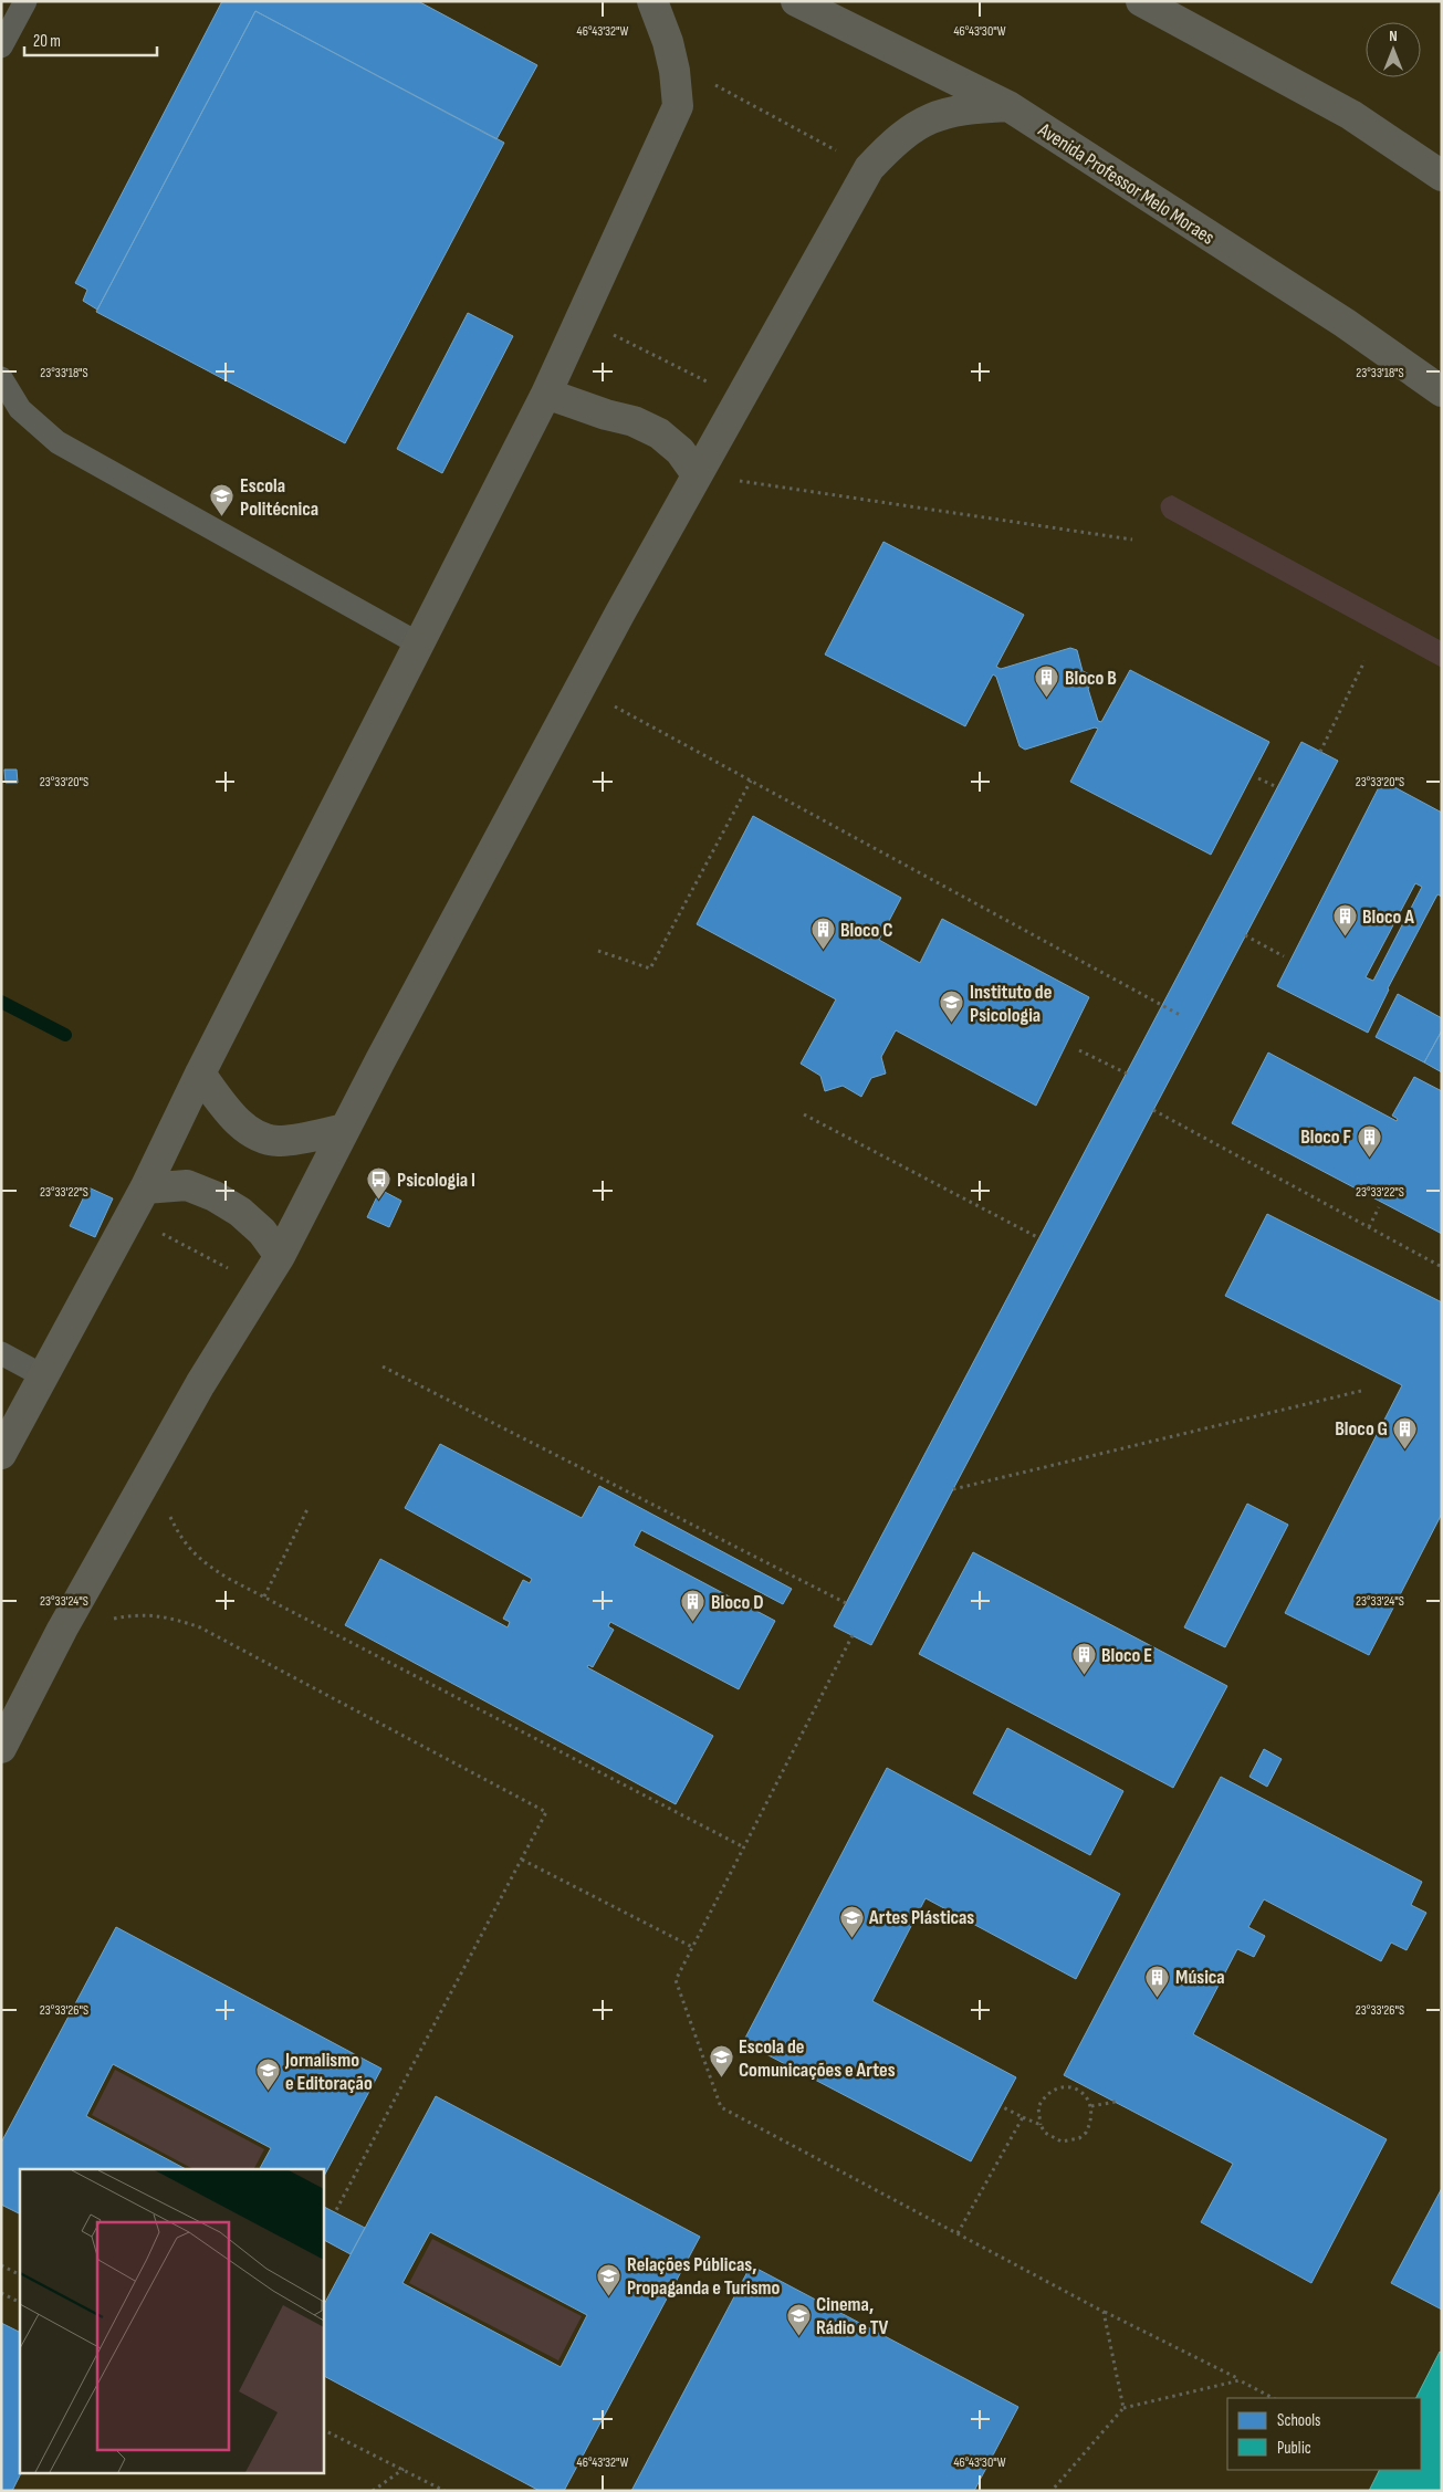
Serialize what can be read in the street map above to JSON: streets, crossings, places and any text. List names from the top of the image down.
{
  "streets": {
    "street": ["Avenida Professor Melo Moraes"]
  },
  "places": {
    "school or university": [
      "Escola Politécnica",
      "Instituto de Psicologia",
      "Artes Plásticas",
      "Escola de Comunicações e Artes",
      "Jornalismo e Editoração",
      "Relações Públicas, Propaganda e Turismo",
      "Cinema, Rádio e TV"
    ],
    "building": [
      "Bloco B",
      "Bloco A",
      "Bloco C",
      "Bloco F",
      "Bloco G",
      "Bloco D",
      "Bloco E",
      "Música"
    ],
    "bus stop": ["Psicologia I"]
  },
  "legend": ["Schools", "Public"],
  "scale_bar": "20 m",
  "north": "top",
  "coordinates": [
    "46°43'32\"W",
    "46°43'30\"W",
    "23°33'18\"S",
    "23°33'20\"S",
    "23°33'22\"S",
    "23°33'24\"S",
    "23°33'26\"S"
  ]
}
